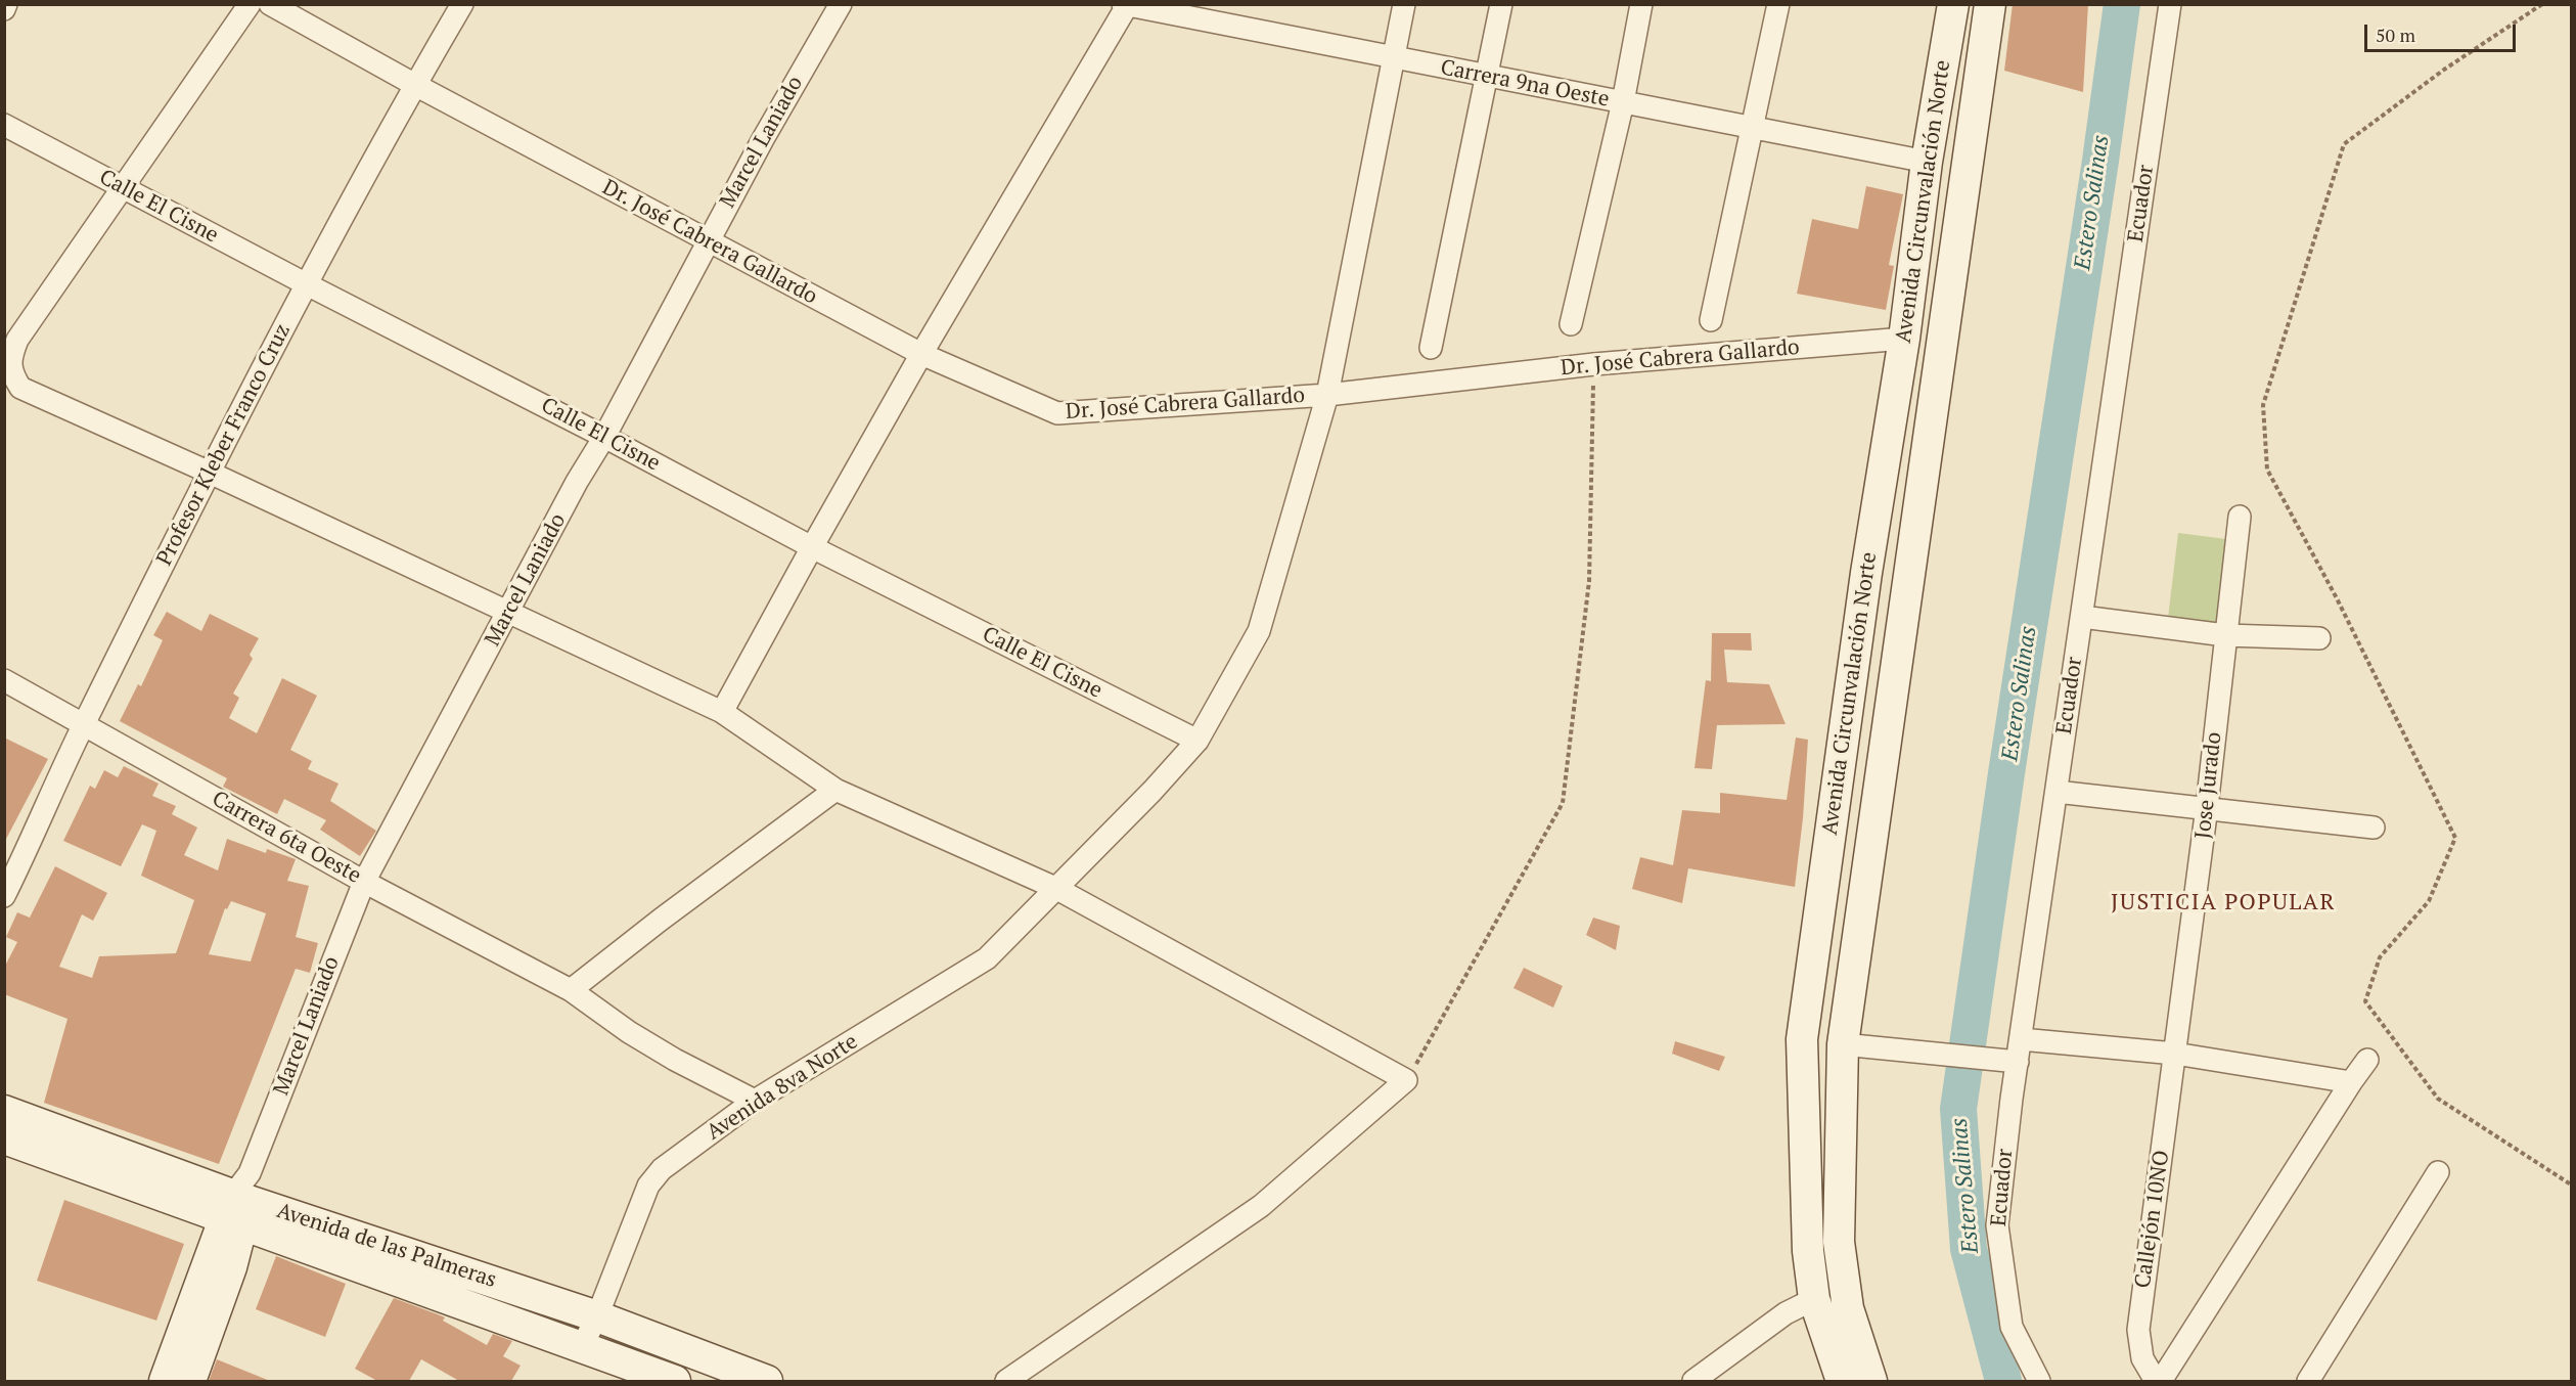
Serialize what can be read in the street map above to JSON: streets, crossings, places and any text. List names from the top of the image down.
{
  "streets": {
    "main road": ["Marcel Laniado", "Avenida Circunvalación Norte", "Avenida de las Palmeras"],
    "street": [
      "Carrera 9na Oeste",
      "Ecuador",
      "Calle El Cisne",
      "Dr. José Cabrera Gallardo",
      "Profesor Kleber Franco Cruz",
      "Jose Jurado",
      "Carrera 6ta Oeste",
      "Avenida 8va Norte",
      "Callejón 10NO"
    ]
  },
  "crossings": [
    ["Carrera 9na Oeste", "Avenida Circunvalación Norte"],
    ["Carrera 9na Oeste", "Avenida 8va Norte"],
    ["Marcel Laniado", "Calle El Cisne"],
    ["Marcel Laniado", "Dr. José Cabrera Gallardo"],
    ["Marcel Laniado", "Carrera 6ta Oeste"],
    ["Marcel Laniado", "Avenida de las Palmeras"],
    ["Avenida Circunvalación Norte", "Dr. José Cabrera Gallardo"],
    ["Calle El Cisne", "Profesor Kleber Franco Cruz"],
    ["Calle El Cisne", "Avenida 8va Norte"],
    ["Dr. José Cabrera Gallardo", "Profesor Kleber Franco Cruz"],
    ["Dr. José Cabrera Gallardo", "Avenida 8va Norte"],
    ["Profesor Kleber Franco Cruz", "Carrera 6ta Oeste"],
    ["Jose Jurado", "Callejón 10NO"],
    ["Carrera 6ta Oeste", "Avenida 8va Norte"],
    ["Avenida 8va Norte", "Avenida de las Palmeras"]
  ],
  "districts": ["JUSTICIA POPULAR"],
  "water": ["Estero Salinas"],
  "scale_bar": "50 m"
}
